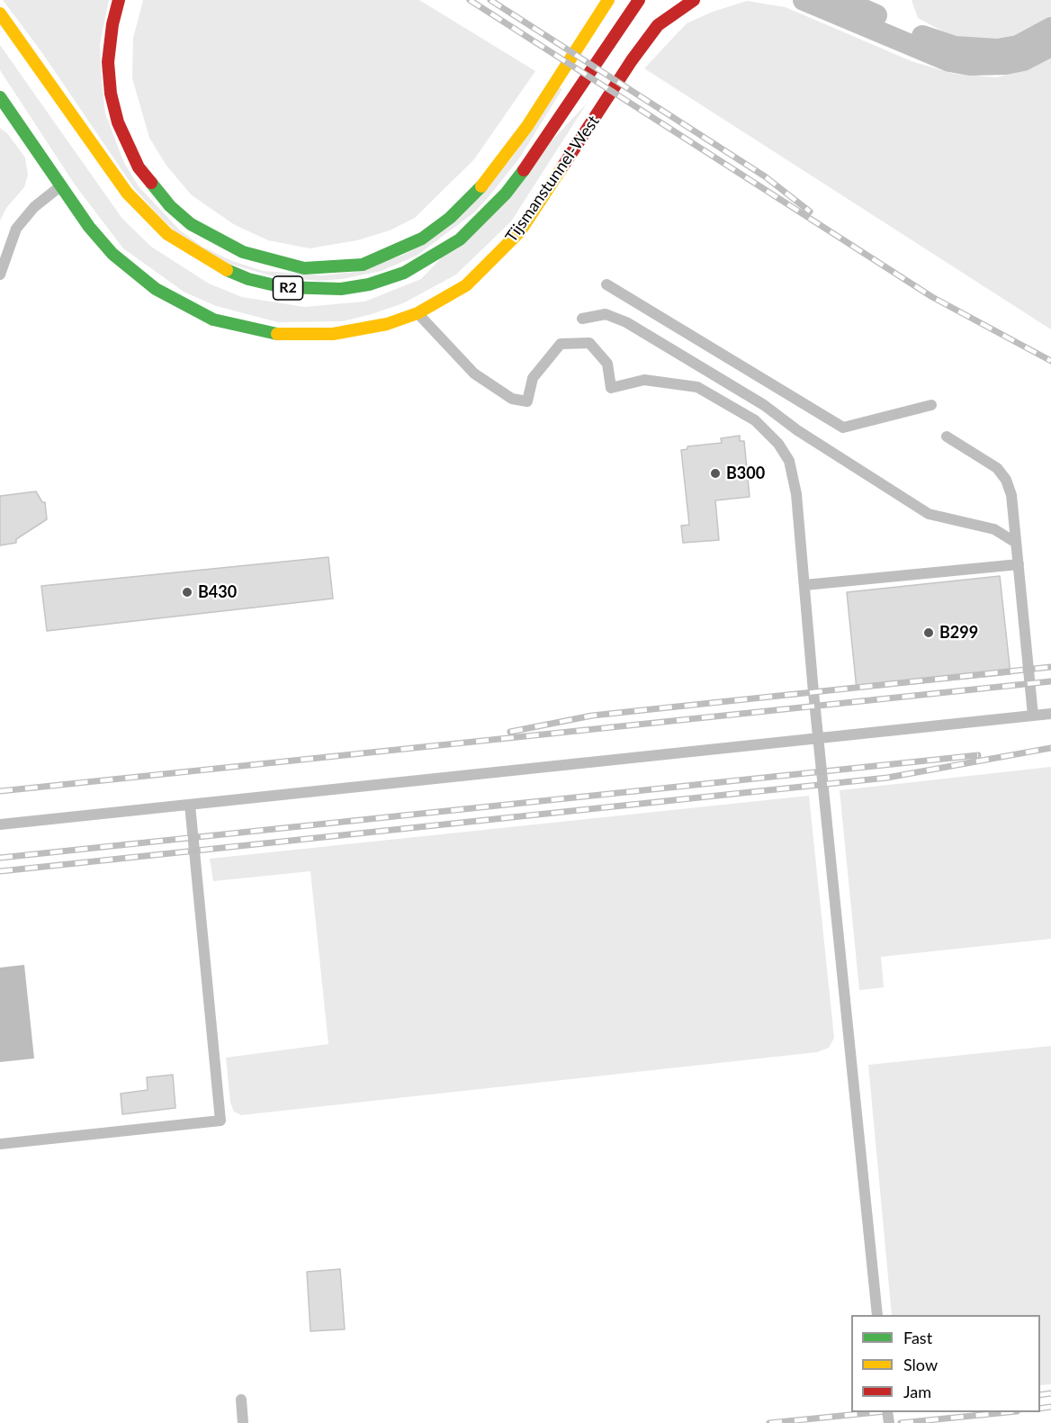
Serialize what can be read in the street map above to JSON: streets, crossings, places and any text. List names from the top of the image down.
{
  "streets": {
    "main road": ["Tijsmanstunnel-West", "R2"]
  },
  "places": ["B300", "B430", "B299"],
  "legend": ["Fast", "Slow", "Jam"]
}
